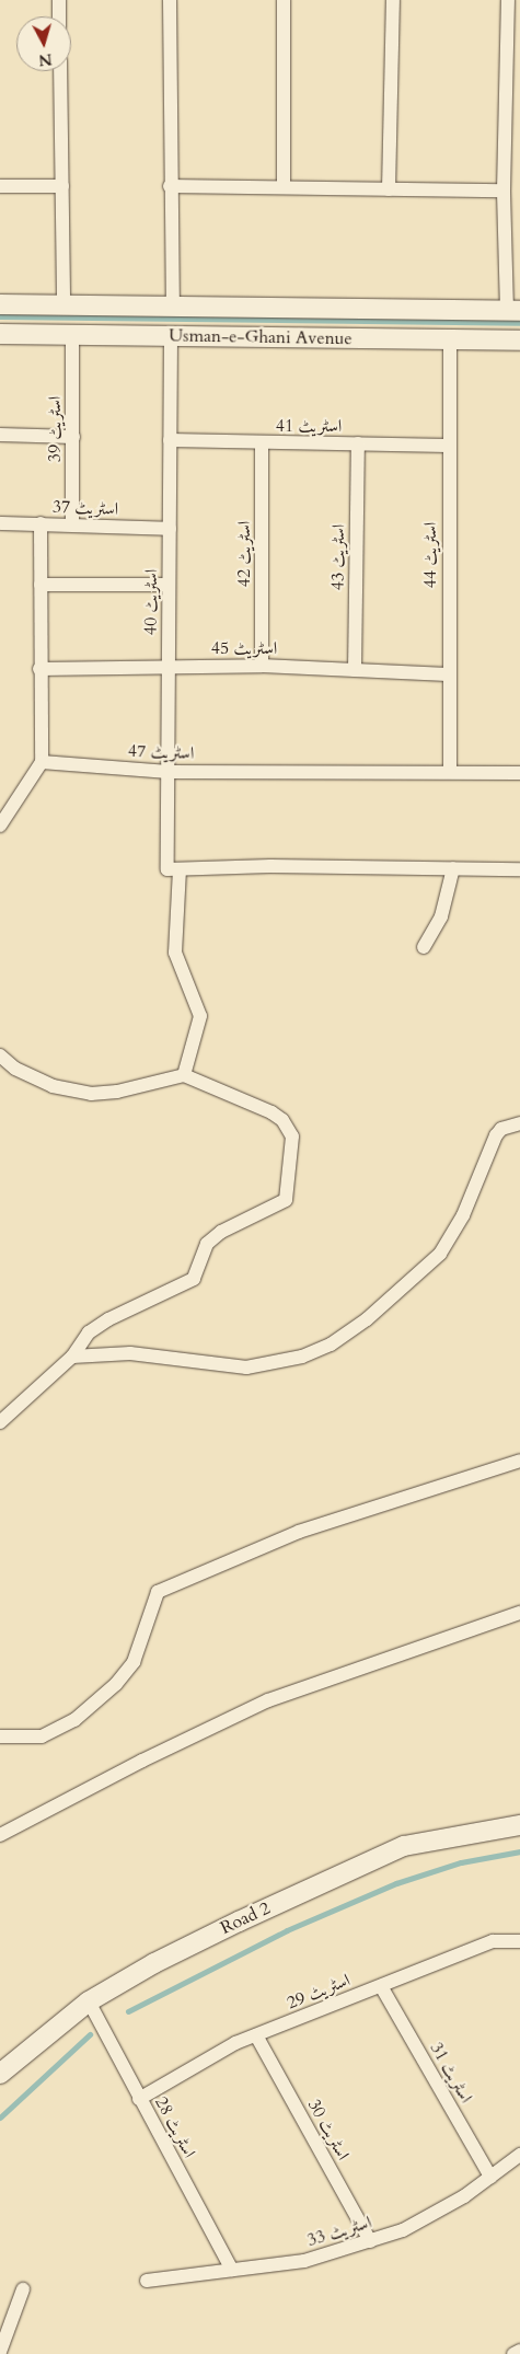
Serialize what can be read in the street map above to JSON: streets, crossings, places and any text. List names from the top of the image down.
{
  "streets": {
    "main road": ["Usman-e-Ghani Avenue", "Road 2"],
    "street": [
      "اسٹریٹ 41",
      "اسٹریٹ 39",
      "اسٹریٹ 37",
      "اسٹریٹ 42",
      "اسٹریٹ 44",
      "اسٹریٹ 43",
      "اسٹریٹ 40",
      "اسٹریٹ 45",
      "اسٹریٹ 47",
      "اسٹریٹ 29",
      "اسٹریٹ 31",
      "اسٹریٹ 28",
      "اسٹریٹ 30",
      "اسٹریٹ 33"
    ]
  },
  "crossings": [
    ["Usman-e-Ghani Avenue", "اسٹریٹ 39"],
    ["Usman-e-Ghani Avenue", "اسٹریٹ 44"],
    ["Usman-e-Ghani Avenue", "اسٹریٹ 40"],
    ["اسٹریٹ 41", "اسٹریٹ 42"],
    ["اسٹریٹ 41", "اسٹریٹ 44"],
    ["اسٹریٹ 41", "اسٹریٹ 43"],
    ["اسٹریٹ 41", "اسٹریٹ 40"],
    ["اسٹریٹ 39", "اسٹریٹ 37"],
    ["اسٹریٹ 37", "اسٹریٹ 40"],
    ["اسٹریٹ 42", "اسٹریٹ 45"],
    ["اسٹریٹ 44", "اسٹریٹ 45"],
    ["اسٹریٹ 44", "اسٹریٹ 47"],
    ["اسٹریٹ 43", "اسٹریٹ 45"],
    ["اسٹریٹ 40", "اسٹریٹ 45"],
    ["اسٹریٹ 40", "اسٹریٹ 47"],
    ["Road 2", "اسٹریٹ 28"],
    ["اسٹریٹ 29", "اسٹریٹ 31"],
    ["اسٹریٹ 29", "اسٹریٹ 28"],
    ["اسٹریٹ 29", "اسٹریٹ 30"],
    ["اسٹریٹ 31", "اسٹریٹ 33"],
    ["اسٹریٹ 28", "اسٹریٹ 33"],
    ["اسٹریٹ 30", "اسٹریٹ 33"]
  ],
  "north": "bottom"
}
